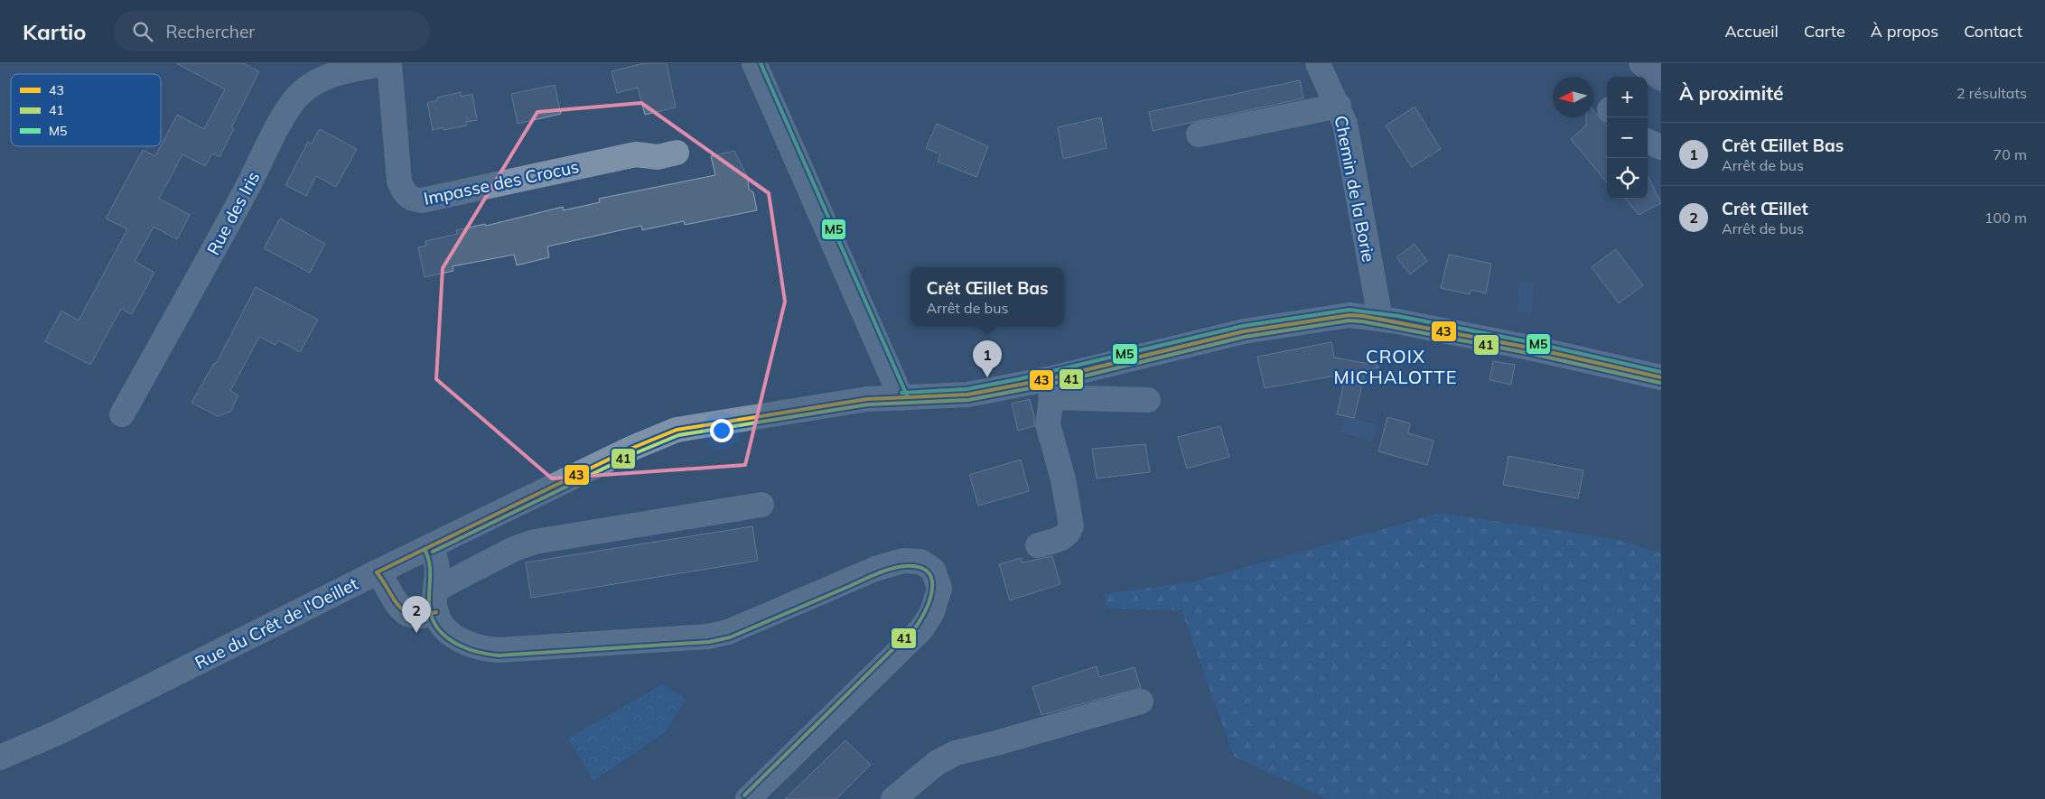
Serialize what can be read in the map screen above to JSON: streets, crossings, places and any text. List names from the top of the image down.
{
  "streets": {
    "street": [
      "Impasse des Crocus",
      "Chemin de la Borie",
      "Rue des Iris",
      "Rue du Crêt de l'Oeillet"
    ]
  },
  "crossings": [
    ["Impasse des Crocus", "Rue des Iris"],
    ["Chemin de la Borie", "Rue du Crêt de l'Oeillet"]
  ],
  "districts": ["CROIX MICHALOTTE"],
  "lines": ["transit line M5", "transit line 43", "transit line 41"],
  "legend": ["43", "41", "M5"],
  "north": "left",
  "page": {
    "header": "Kartio",
    "search": "Rechercher",
    "nav": [
      "Accueil",
      "Carte",
      "À propos",
      "Contact"
    ],
    "heading": ["À proximité", "2 résultats"],
    "map_buttons": ["+", "−"],
    "list": [
      {
        "mark": "1",
        "name": "Crêt Œillet Bas",
        "note": "Arrêt de bus",
        "value": "70 m"
      },
      {
        "mark": "2",
        "name": "Crêt Œillet",
        "note": "Arrêt de bus",
        "value": "100 m"
      }
    ],
    "popup": ["Crêt Œillet Bas", "Arrêt de bus"],
    "pins": ["1", "2"]
  }
}
